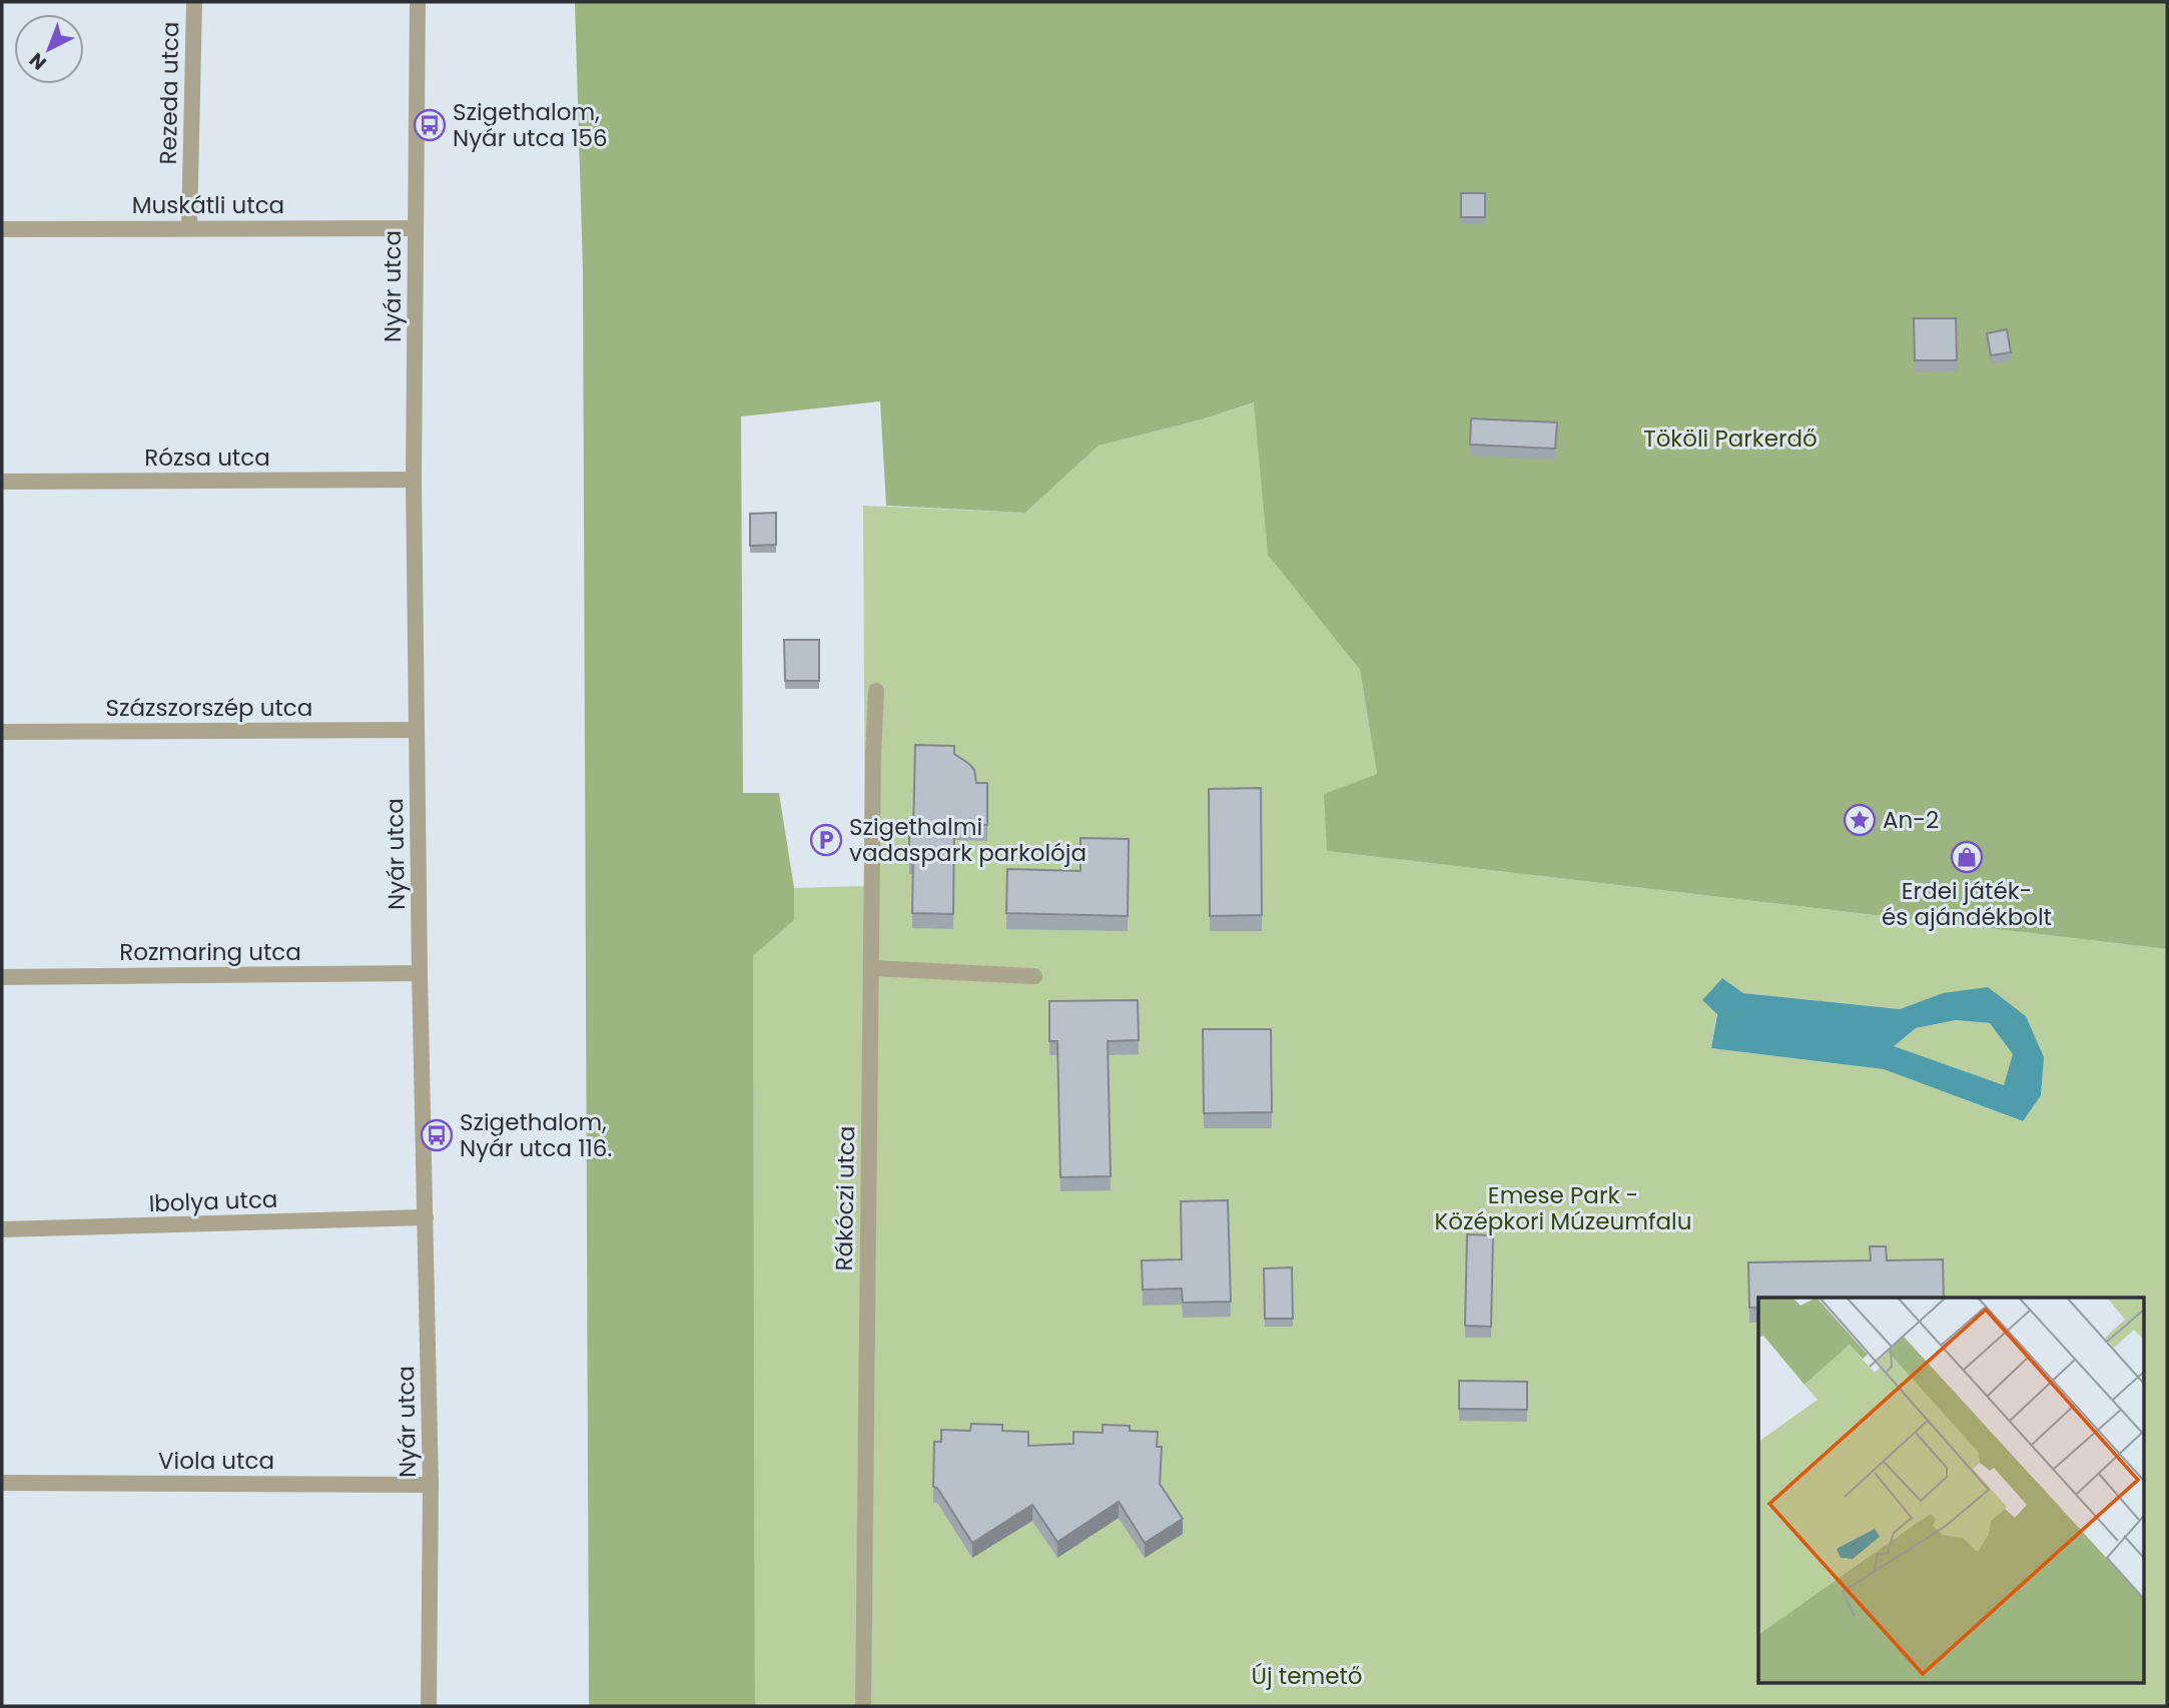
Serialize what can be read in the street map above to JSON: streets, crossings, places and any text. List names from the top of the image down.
{
  "streets": {
    "street": [
      "Rezeda utca",
      "Muskátli utca",
      "Nyár utca",
      "Rózsa utca",
      "Százszorszép utca",
      "Rozmaring utca",
      "Rákóczi utca",
      "Ibolya utca",
      "Viola utca"
    ]
  },
  "crossings": [
    ["Rezeda utca", "Muskátli utca"],
    ["Muskátli utca", "Nyár utca"],
    ["Nyár utca", "Rózsa utca"],
    ["Nyár utca", "Százszorszép utca"],
    ["Nyár utca", "Rozmaring utca"],
    ["Nyár utca", "Ibolya utca"],
    ["Nyár utca", "Viola utca"]
  ],
  "parks": ["Tököli Parkerdő", "Emese Park - Középkori Múzeumfalu", "Új temető"],
  "places": {
    "bus stop": ["Szigethalom, Nyár utca 156", "Szigethalom, Nyár utca 116."],
    "place": ["An-2"],
    "parking": ["Szigethalmi vadaspark parkolója"],
    "shop": ["Erdei játék- és ajándékbolt"]
  },
  "north": "bottom left"
}
